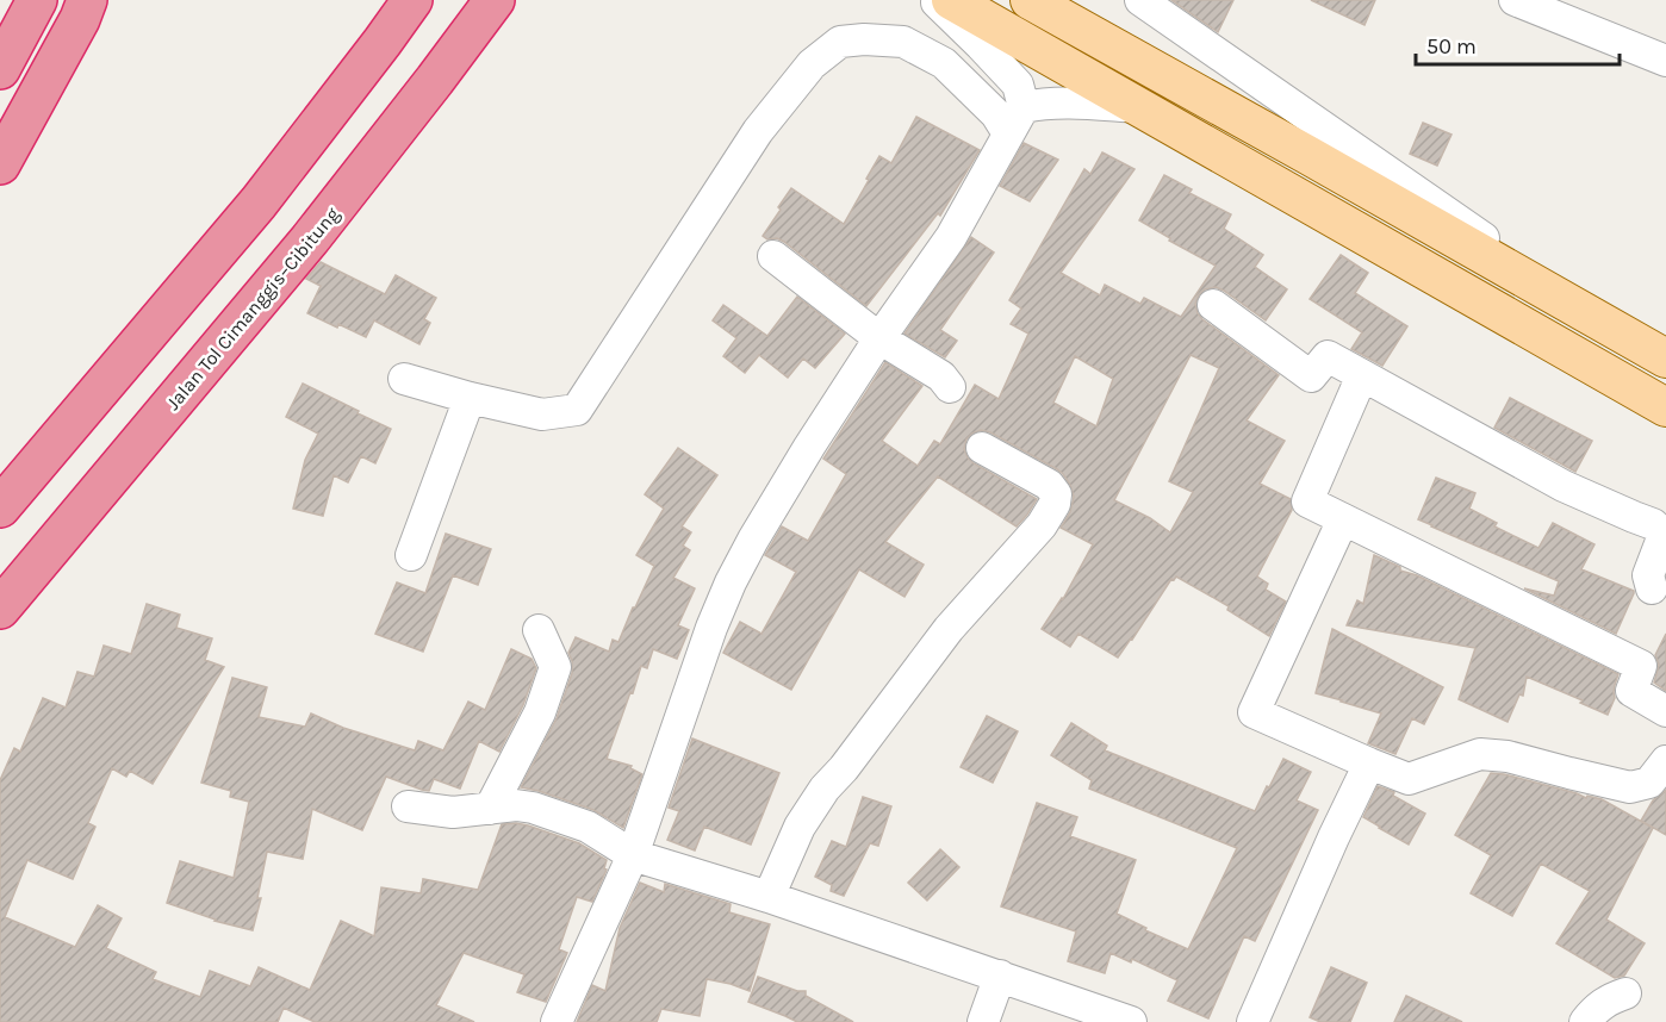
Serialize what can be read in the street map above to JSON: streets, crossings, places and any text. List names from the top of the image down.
{
  "streets": {
    "highway": ["Jalan Tol Cimanggis–Cibitung"]
  },
  "scale_bar": "50 m"
}
